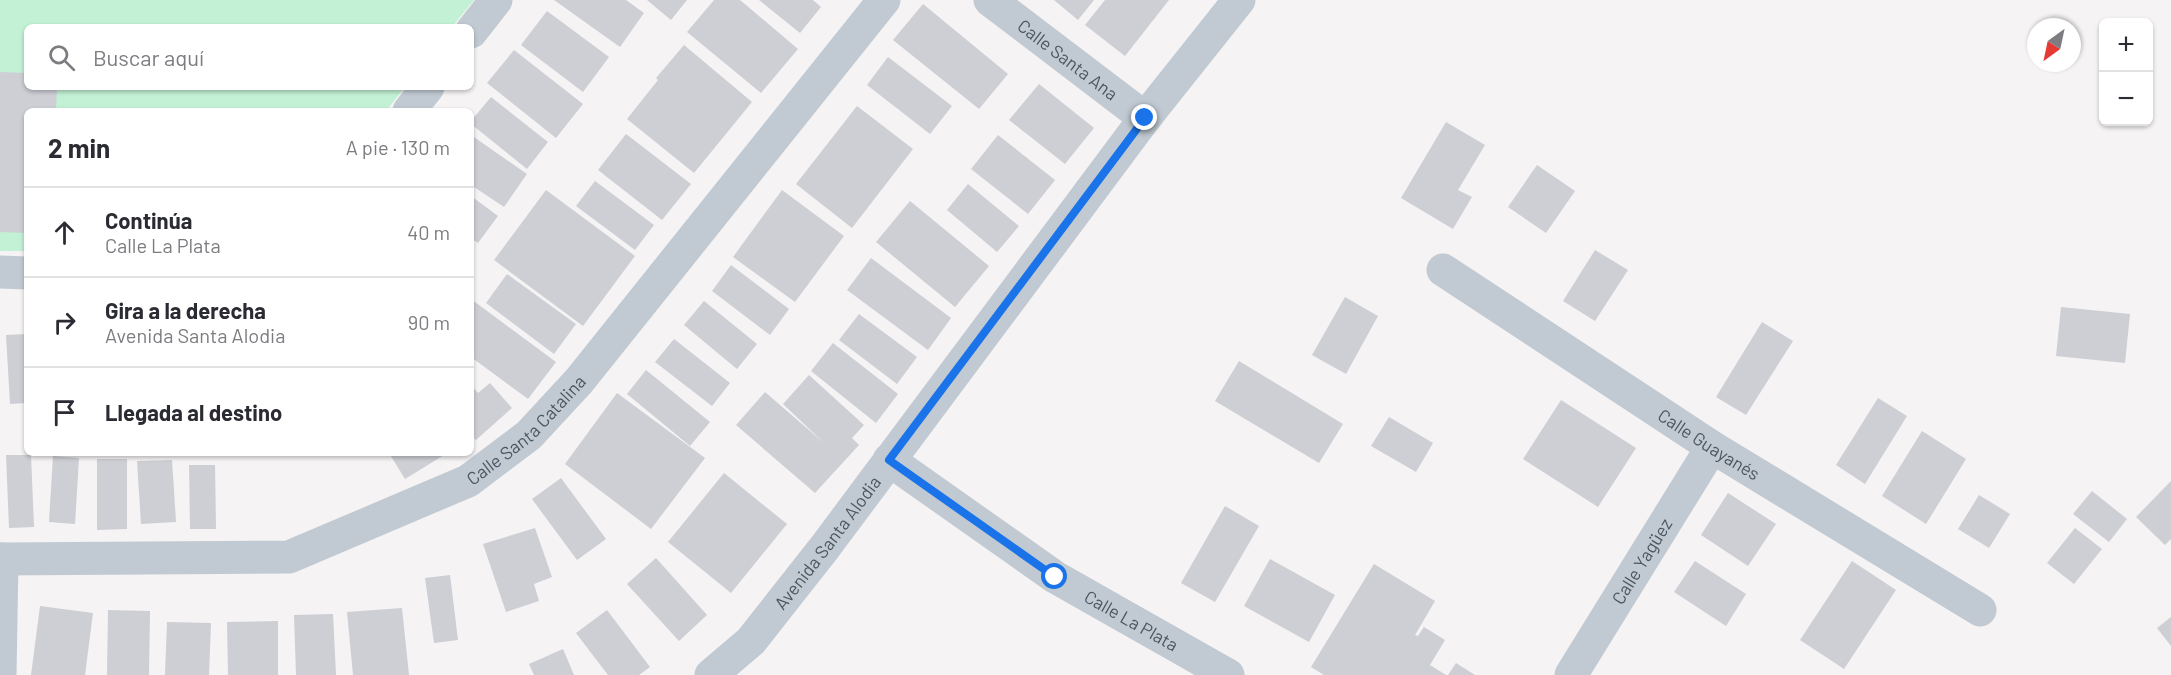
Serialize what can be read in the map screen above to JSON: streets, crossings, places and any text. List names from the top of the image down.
{
  "streets": {
    "street": [
      "Calle Santa Ana",
      "Calle Santa Catalina",
      "Calle Guayanés",
      "Avenida Santa Alodia",
      "Calle Yagüez",
      "Calle La Plata"
    ]
  },
  "crossings": [
    ["Calle Santa Ana", "Avenida Santa Alodia"],
    ["Calle Guayanés", "Calle Yagüez"],
    ["Avenida Santa Alodia", "Calle La Plata"]
  ],
  "north": "bottom left",
  "page": {
    "map_buttons": ["+", "−"],
    "search": "Buscar aquí",
    "heading": ["2 min", "A pie · 130 m"],
    "list": [
      ["Continúa", "Calle La Plata", "40 m"],
      ["Gira a la derecha", "Avenida Santa Alodia", "90 m"],
      "Llegada al destino"
    ]
  }
}
